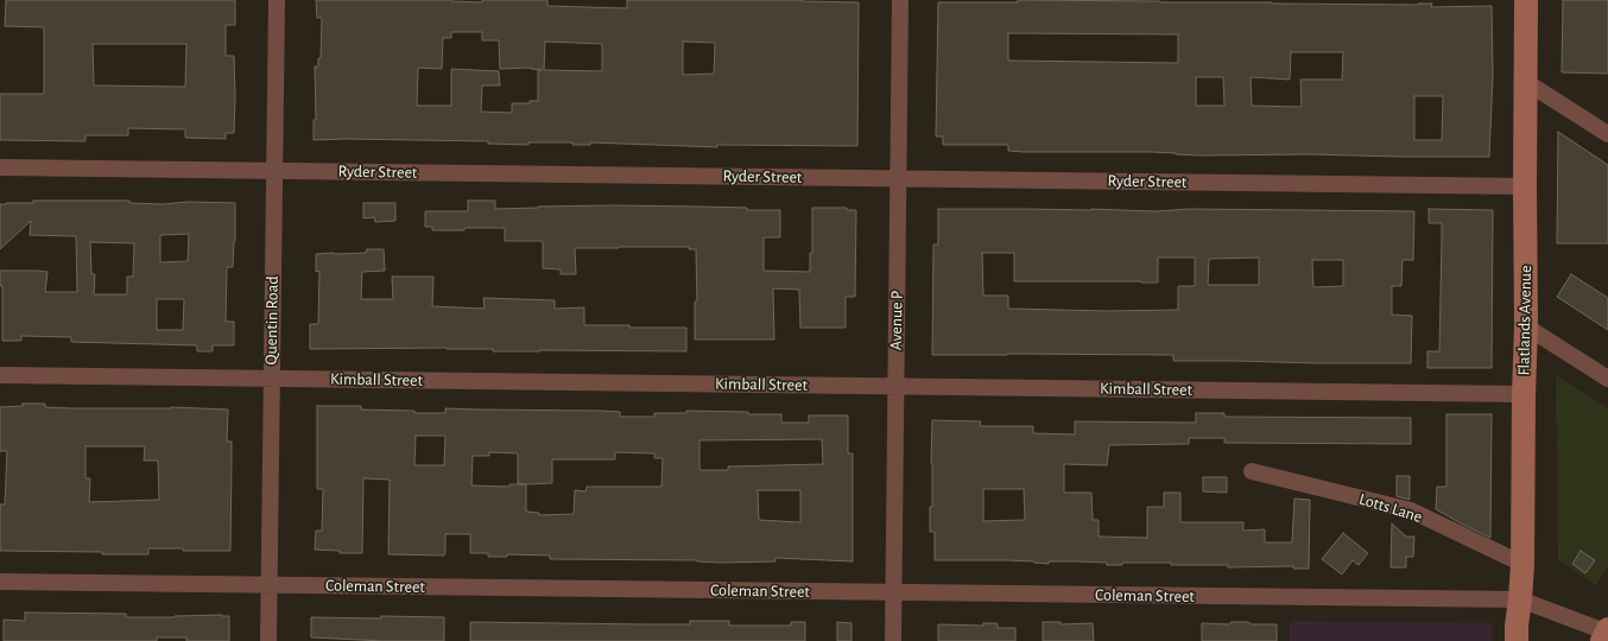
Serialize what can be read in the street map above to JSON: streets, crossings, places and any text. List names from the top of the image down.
{
  "streets": {
    "main road": ["Flatlands Avenue"],
    "street": [
      "Ryder Street",
      "Quentin Road",
      "Avenue P",
      "Kimball Street",
      "Lotts Lane",
      "Coleman Street"
    ]
  },
  "crossings": [
    ["Ryder Street", "Quentin Road"],
    ["Ryder Street", "Avenue P"],
    ["Ryder Street", "Flatlands Avenue"],
    ["Quentin Road", "Kimball Street"],
    ["Quentin Road", "Coleman Street"],
    ["Avenue P", "Kimball Street"],
    ["Avenue P", "Coleman Street"],
    ["Flatlands Avenue", "Kimball Street"],
    ["Flatlands Avenue", "Lotts Lane"],
    ["Flatlands Avenue", "Coleman Street"]
  ]
}
